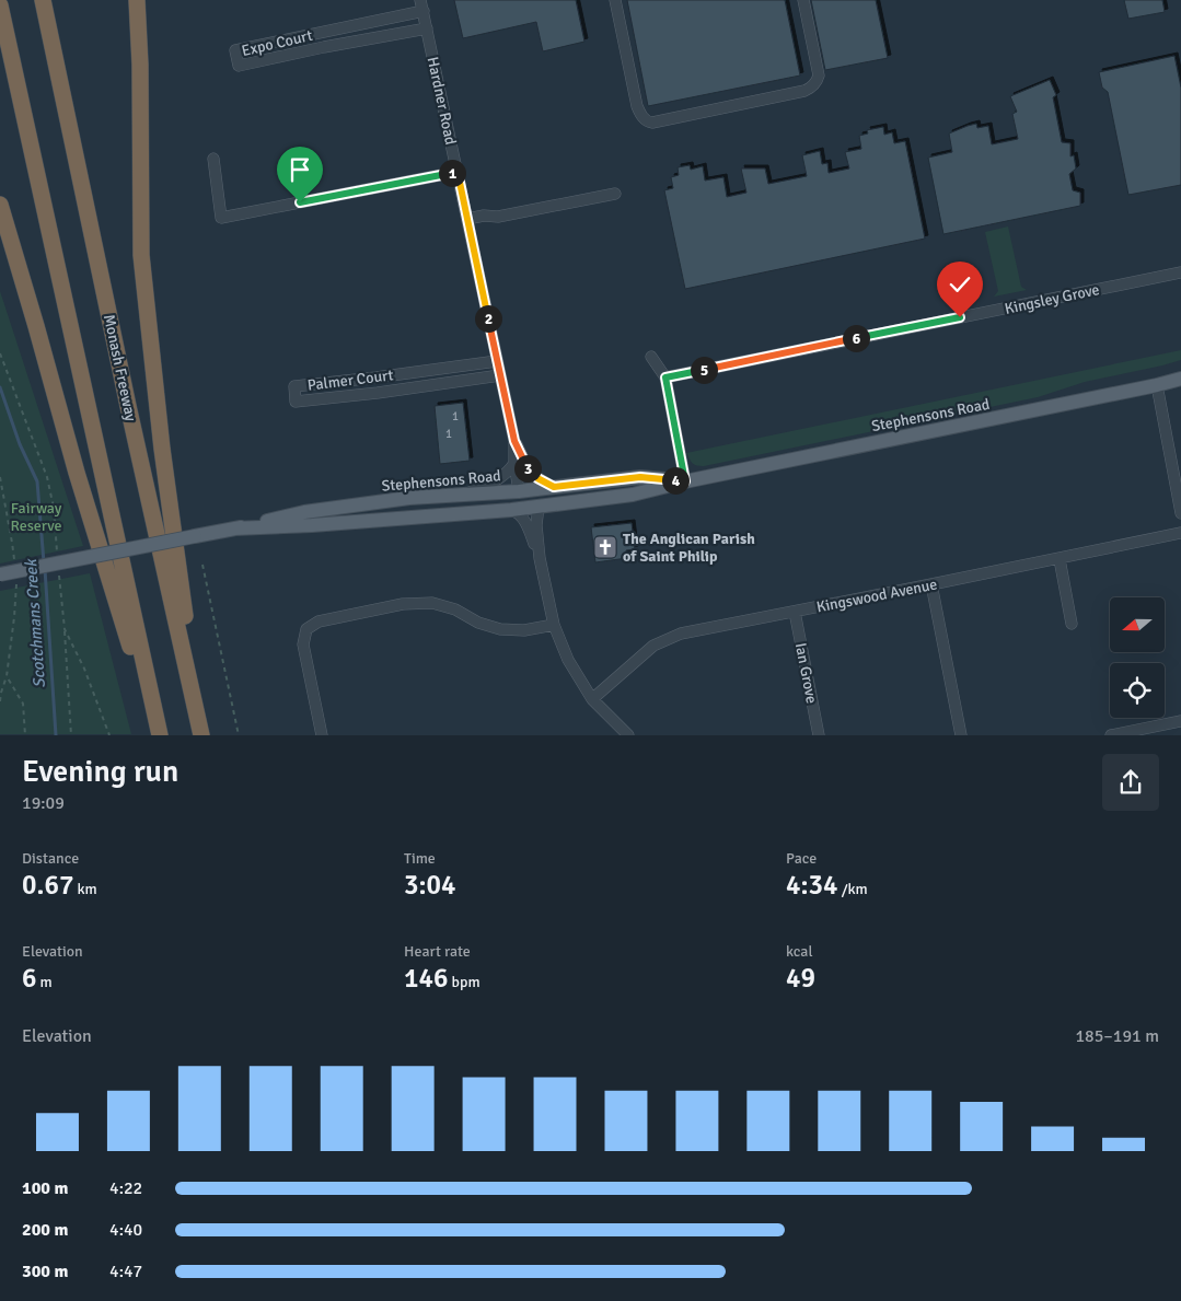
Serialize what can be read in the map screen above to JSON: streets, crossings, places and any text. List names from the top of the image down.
{
  "streets": {
    "highway": ["Monash Freeway"],
    "main road": ["Stephensons Road"],
    "street": [
      "Expo Court",
      "Hardner Road",
      "Kingsley Grove",
      "Palmer Court",
      "Kingswood Avenue",
      "Ian Grove"
    ]
  },
  "crossings": [
    ["Expo Court", "Hardner Road"],
    ["Hardner Road", "Palmer Court"],
    ["Hardner Road", "Stephensons Road"],
    ["Kingswood Avenue", "Ian Grove"]
  ],
  "water": ["Scotchmans Creek"],
  "parks": ["Fairway Reserve"],
  "places": {
    "church": ["The Anglican Parish of Saint Philip"]
  },
  "house_numbers": ["1", "1"],
  "north": "left",
  "page": {
    "pins": [
      "1",
      "2",
      "6",
      "5",
      "3",
      "4"
    ],
    "heading": ["Evening run", "19:09"],
    "stats": [
      ["Distance", "0.67 km"],
      ["Time", "3:04"],
      ["Pace", "4:34 /km"],
      ["Elevation", "6 m"],
      ["Heart rate", "146 bpm"],
      ["kcal", "49"]
    ],
    "chart": ["Elevation", "185–191 m"],
    "list": [
      {
        "name": "100 m",
        "note": "4:22"
      },
      {
        "name": "200 m",
        "note": "4:40"
      },
      {
        "name": "300 m",
        "note": "4:47"
      }
    ]
  }
}
